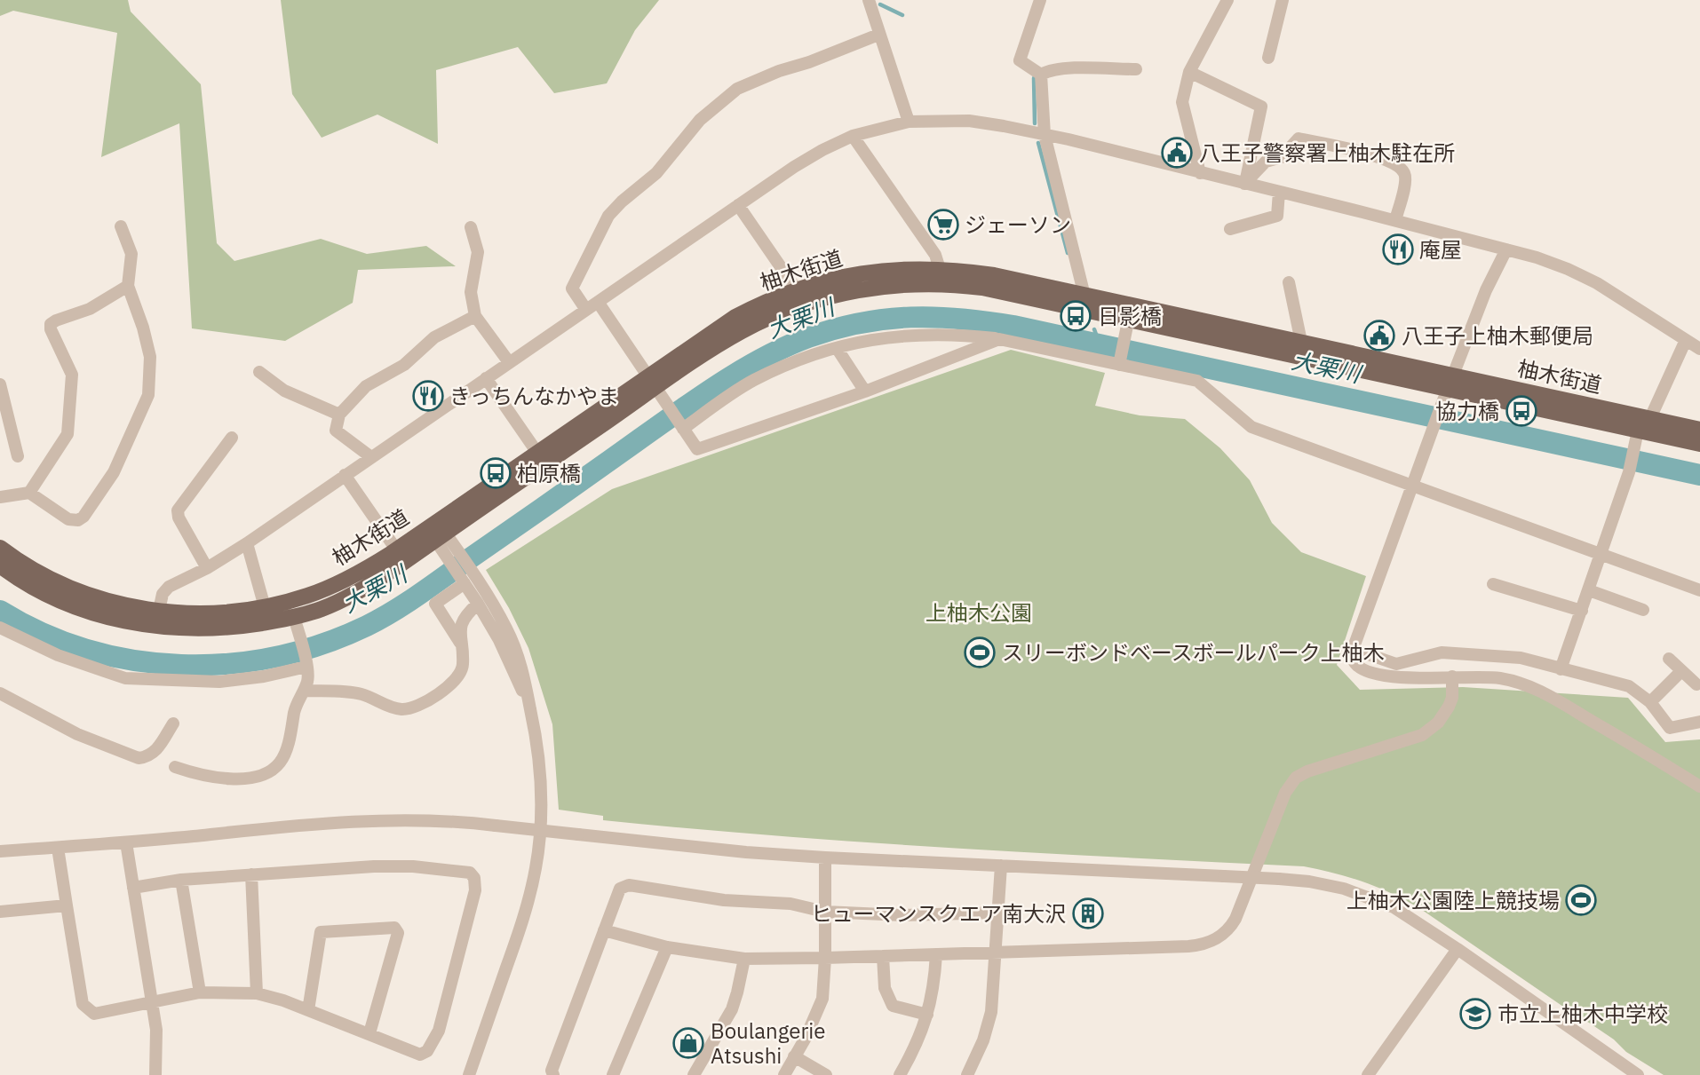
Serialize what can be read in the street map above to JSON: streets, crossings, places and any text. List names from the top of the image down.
{
  "streets": {
    "main road": ["柚木街道"]
  },
  "water": ["大栗川"],
  "parks": ["上柚木公園"],
  "places": {
    "public building": ["八王子警察署上柚木駐在所", "八王子上柚木郵便局"],
    "supermarket": ["ジェーソン"],
    "restaurant": ["庵屋", "きっちんなかやま"],
    "bus stop": ["日影橋", "協力橋", "柏原橋"],
    "sports": ["スリーボンドベースボールパーク上柚木", "上柚木公園陸上競技場"],
    "building": ["ヒューマンスクエア南大沢"],
    "school or university": ["市立上柚木中学校"],
    "shop": ["Boulangerie Atsushi"]
  }
}
